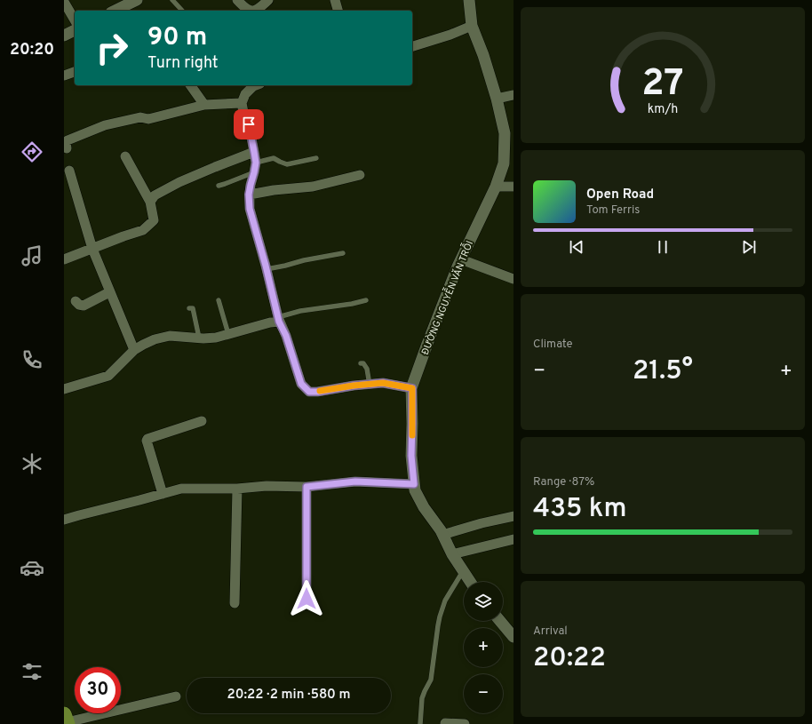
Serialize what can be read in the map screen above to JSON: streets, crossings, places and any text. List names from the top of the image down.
{
  "streets": {
    "street": ["ĐƯỜNG NGUYỄN VĂN TRỖI"]
  },
  "page": {
    "tabs": "20:20",
    "turn": ["90 m", "Turn right"],
    "song": ["Open Road", "Tom Ferris"],
    "tile": [
      "Climate",
      ["Range · 87%", "435 km"],
      ["Arrival", "20:22"]
    ],
    "heat": ["−", "21.5°", "+"],
    "map_buttons": ["+", "−"],
    "limit": "30",
    "trip": "20:22 · 2 min · 580 m",
    "gauge": ["27", "km/h"]
  }
}
